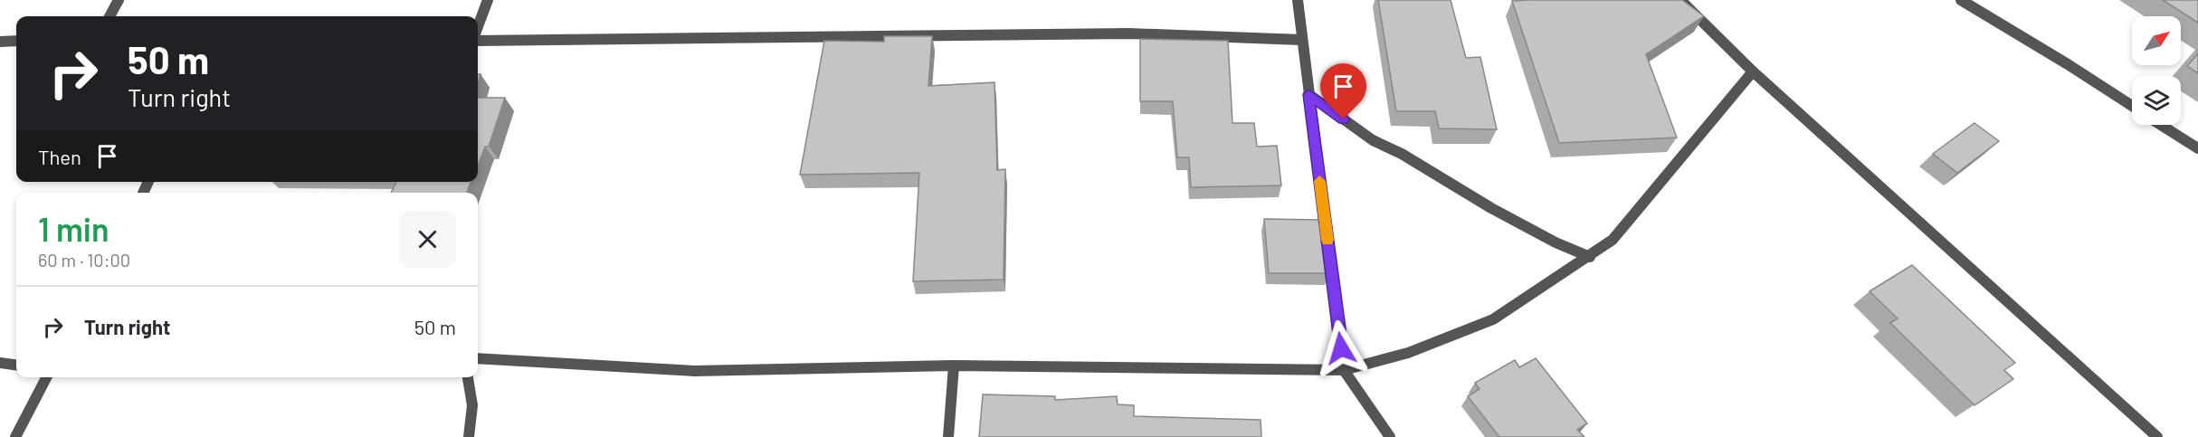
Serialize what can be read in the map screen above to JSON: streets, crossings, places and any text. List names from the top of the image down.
{
  "north": "top right",
  "page": {
    "turn": ["50 m", "Turn right"],
    "then": "Then",
    "heading": ["1 min", "60 m · 10:00"],
    "list": [
      {
        "name": "Turn right",
        "value": "50 m"
      }
    ]
  }
}
